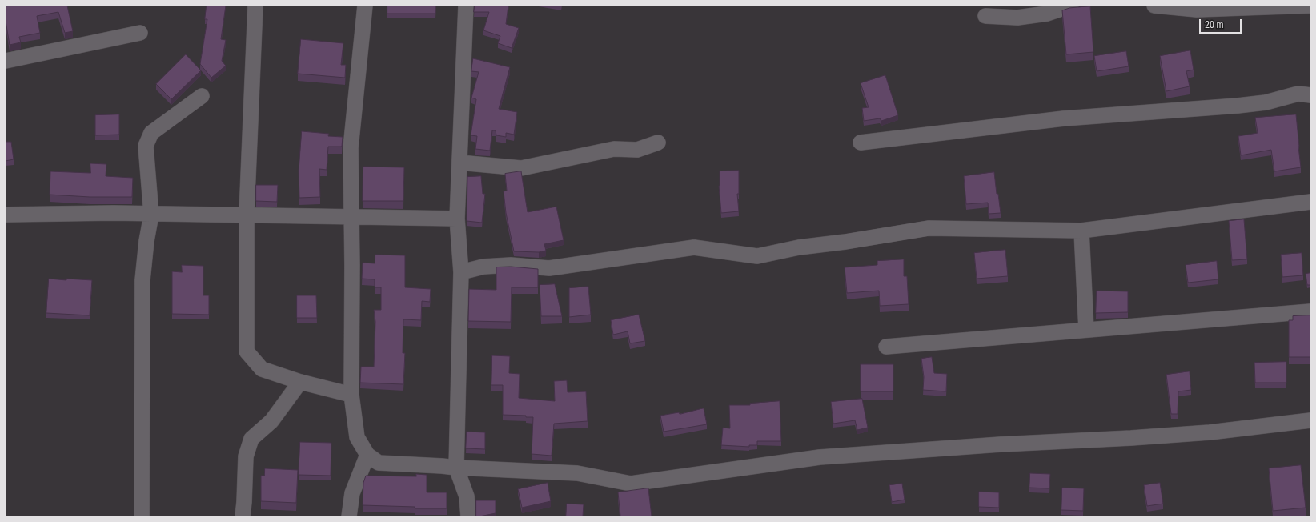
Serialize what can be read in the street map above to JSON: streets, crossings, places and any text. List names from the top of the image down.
{
  "scale_bar": "20 m"
}
